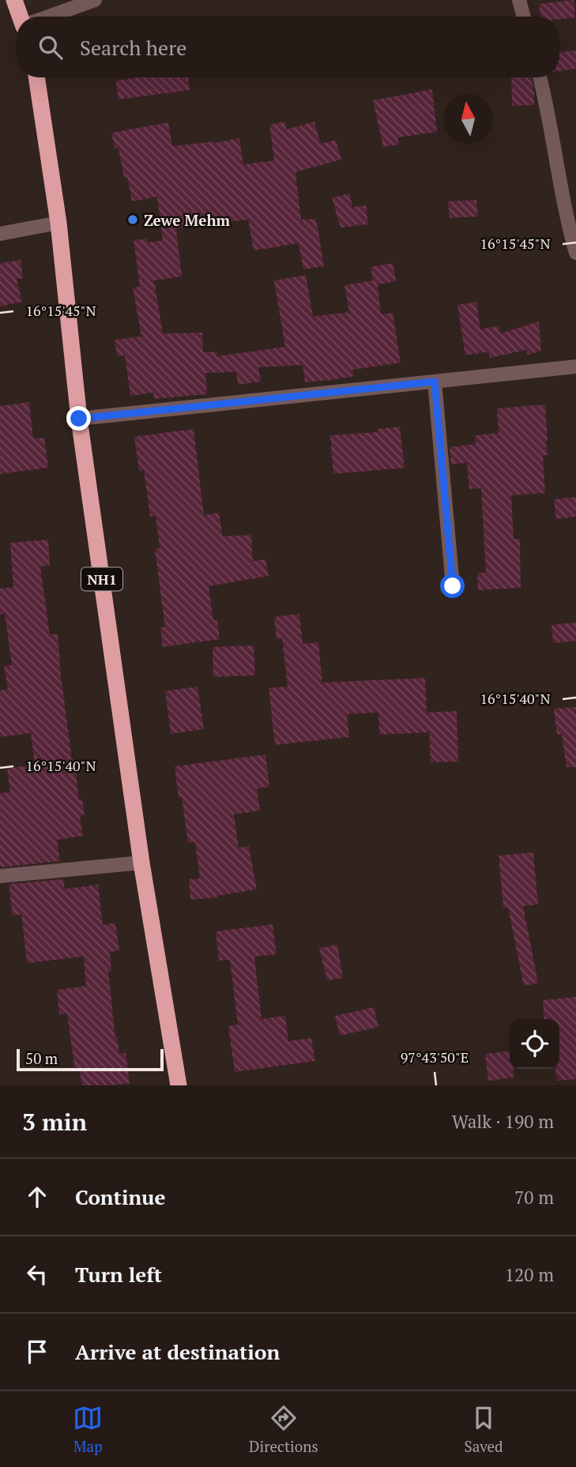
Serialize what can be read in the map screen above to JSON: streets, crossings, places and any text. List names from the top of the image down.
{
  "streets": {
    "highway": ["NH1"]
  },
  "places": ["Zewe Mehm"],
  "scale_bar": "50 m",
  "north": "top",
  "page": {
    "search": "Search here",
    "scale": "50 m",
    "heading": ["3 min", "Walk · 190 m"],
    "list": [
      ["Continue", "70 m"],
      ["Turn left", "120 m"],
      "Arrive at destination"
    ],
    "nav": ["Map", "Directions", "Saved"]
  },
  "coordinates": ["16°15'45\"N", "16°15'40\"N", "97°43'50\"E"]
}
